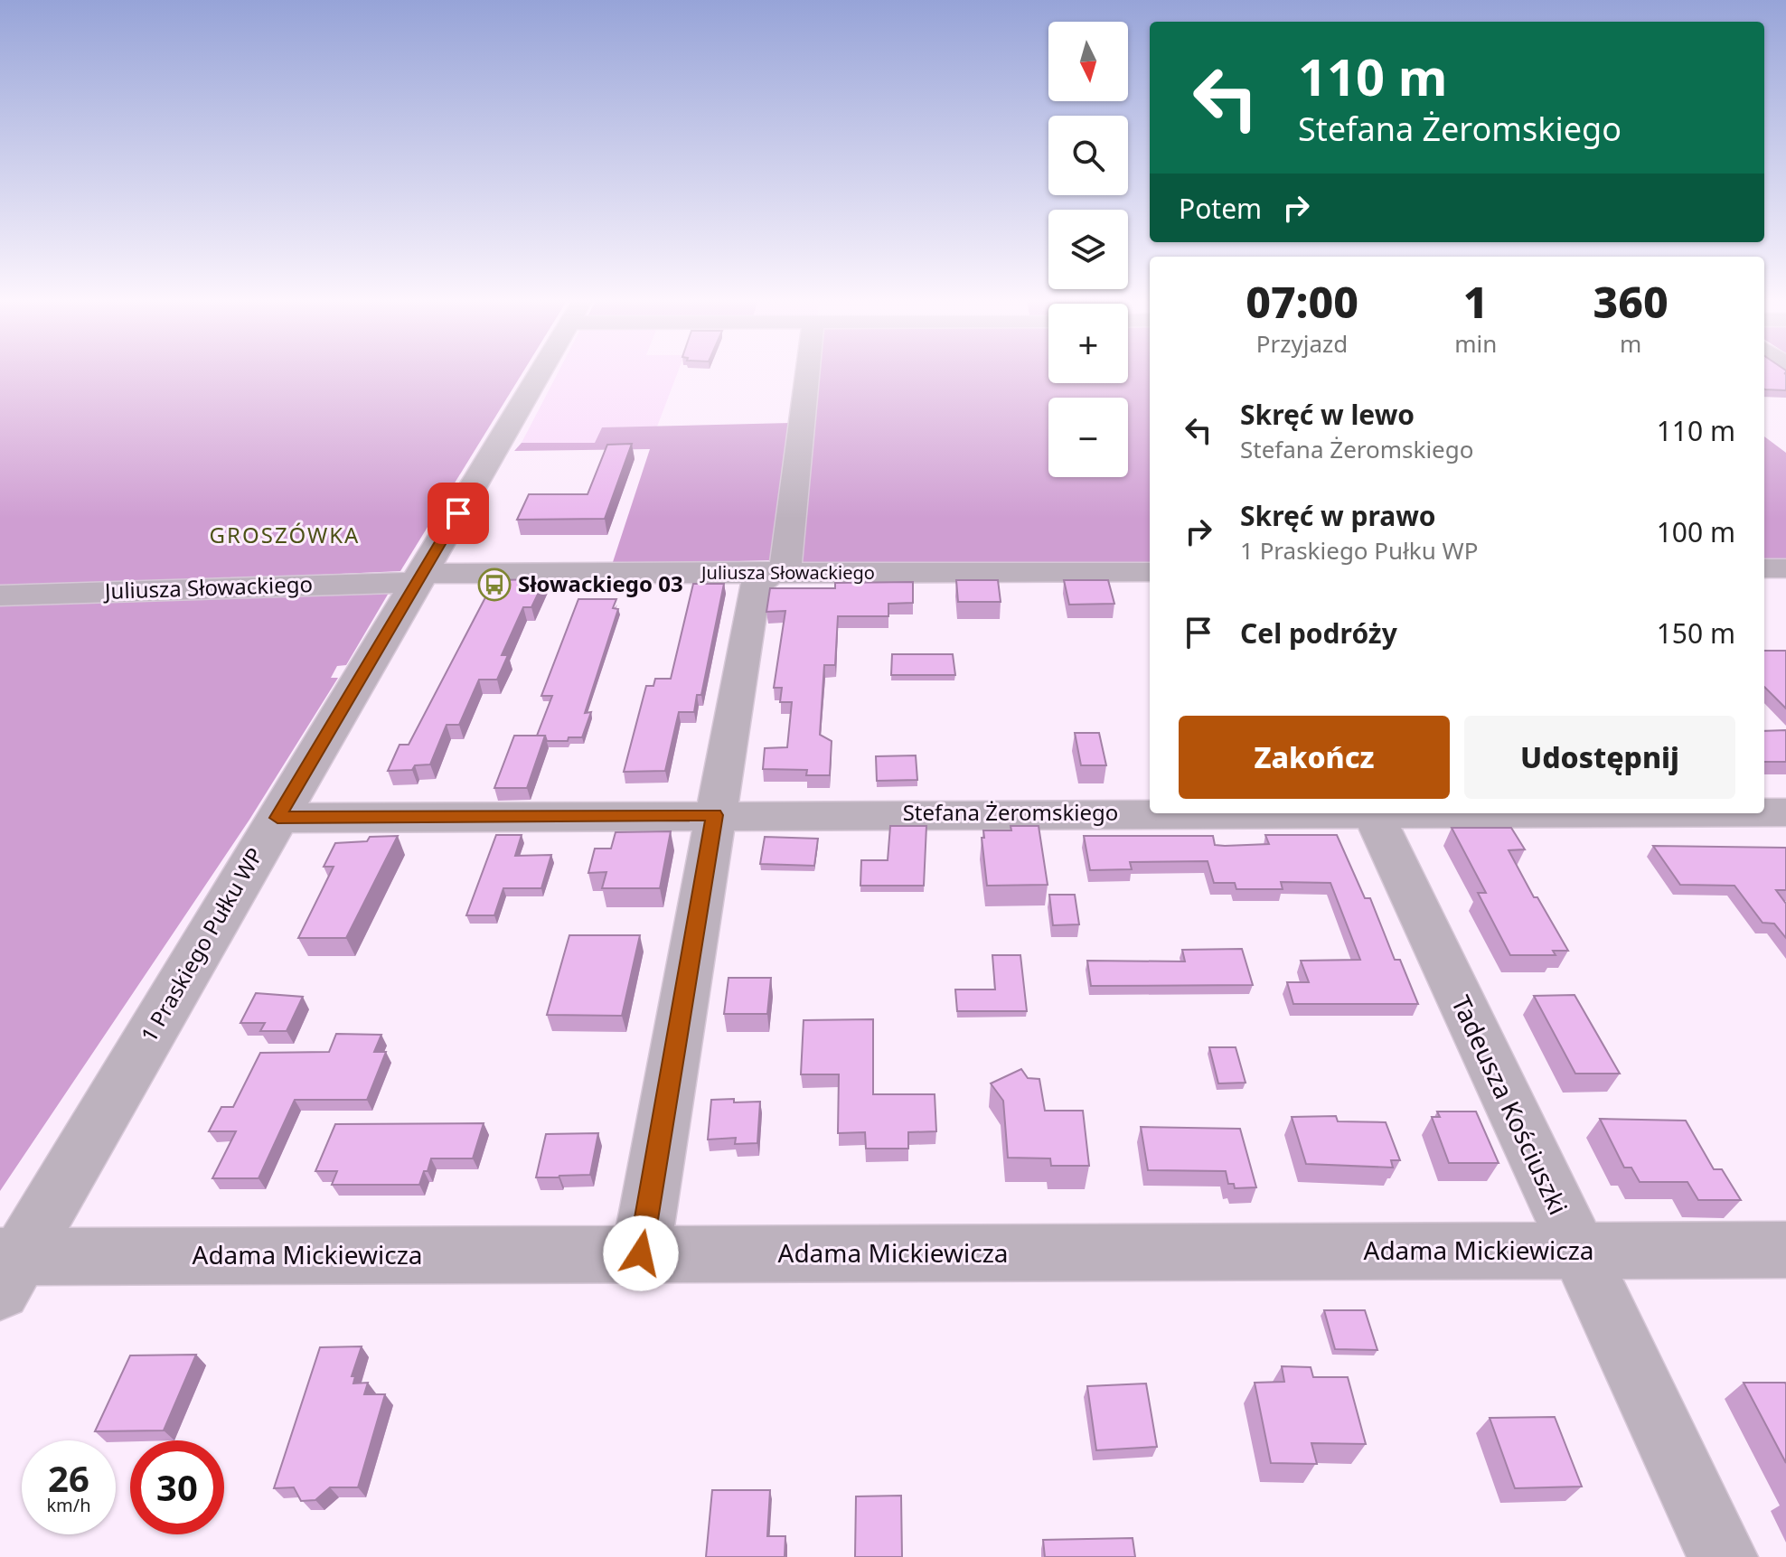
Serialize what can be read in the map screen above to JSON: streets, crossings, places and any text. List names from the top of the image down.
{
  "streets": {
    "street": [
      "Juliusza Słowackiego",
      "Stefana Żeromskiego",
      "1 Praskiego Pułku WP",
      "Tadeusza Kościuszki",
      "Adama Mickiewicza"
    ]
  },
  "crossings": [
    ["Juliusza Słowackiego", "1 Praskiego Pułku WP"],
    ["Stefana Żeromskiego", "1 Praskiego Pułku WP"],
    ["1 Praskiego Pułku WP", "Adama Mickiewicza"],
    ["Tadeusza Kościuszki", "Adama Mickiewicza"]
  ],
  "districts": ["GROSZÓWKA"],
  "places": {
    "bus stop": ["Słowackiego 03"]
  },
  "north": "bottom",
  "page": {
    "map_buttons": ["+", "−"],
    "turn": ["110 m", "Stefana Żeromskiego"],
    "then": "Potem",
    "eta": [
      "07:00",
      "Przyjazd",
      "1",
      "min",
      "360",
      "m"
    ],
    "list": [
      {
        "name": "Skręć w lewo",
        "note": "Stefana Żeromskiego",
        "value": "110 m"
      },
      {
        "name": "Skręć w prawo",
        "note": "1 Praskiego Pułku WP",
        "value": "100 m"
      },
      {
        "name": "Cel podróży",
        "value": "150 m"
      }
    ],
    "buttons": ["Zakończ", "Udostępnij"],
    "speed": "26 km/h",
    "limit": "30"
  }
}
